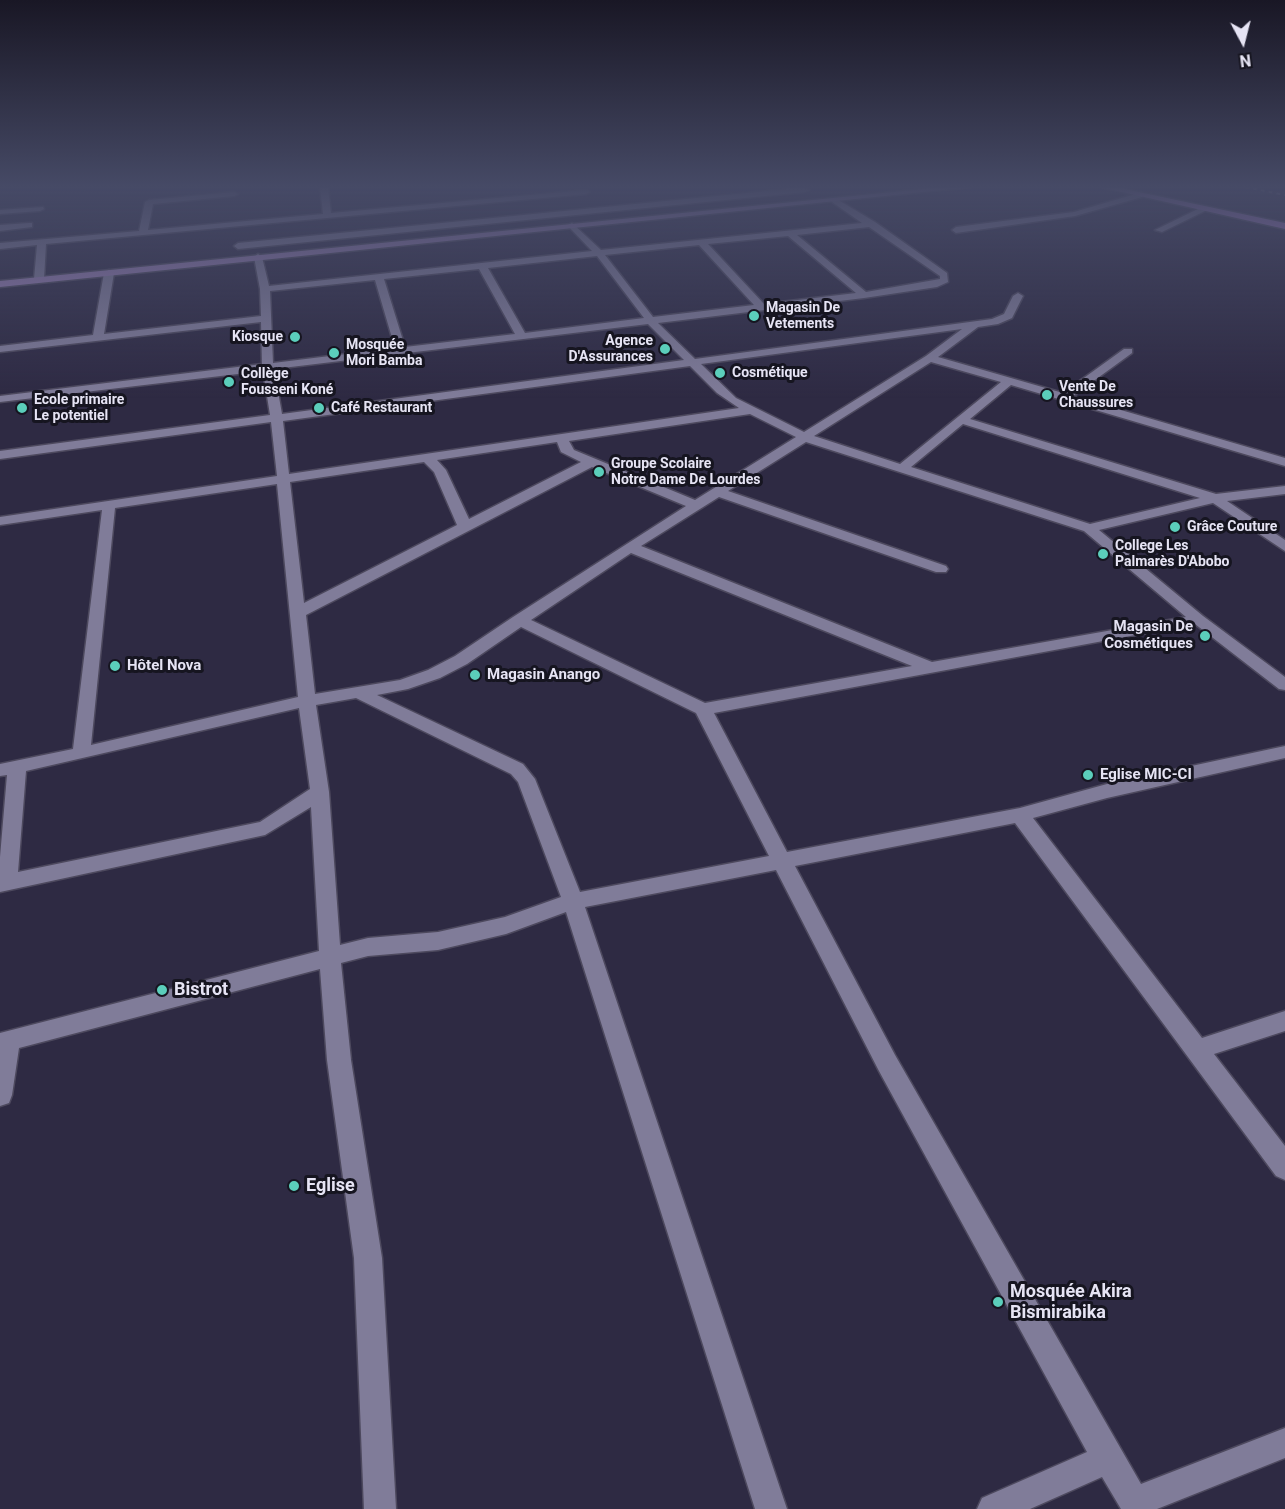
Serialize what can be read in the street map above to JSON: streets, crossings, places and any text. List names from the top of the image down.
{
  "places": [
    "Magasin De Vetements",
    "Kiosque",
    "Agence D'Assurances",
    "Mosquée Mori Bamba",
    "Cosmétique",
    "Collège Fousseni Koné",
    "Vente De Chaussures",
    "Ecole primaire Le potentiel",
    "Café Restaurant",
    "Groupe Scolaire Notre Dame De Lourdes",
    "Grâce Couture",
    "College Les Palmarès D'Abobo",
    "Magasin De Cosmétiques",
    "Hôtel Nova",
    "Magasin Anango",
    "Eglise MIC-CI",
    "Bistrot",
    "Eglise",
    "Mosquée Akira Bismirabika"
  ],
  "north": "bottom"
}
